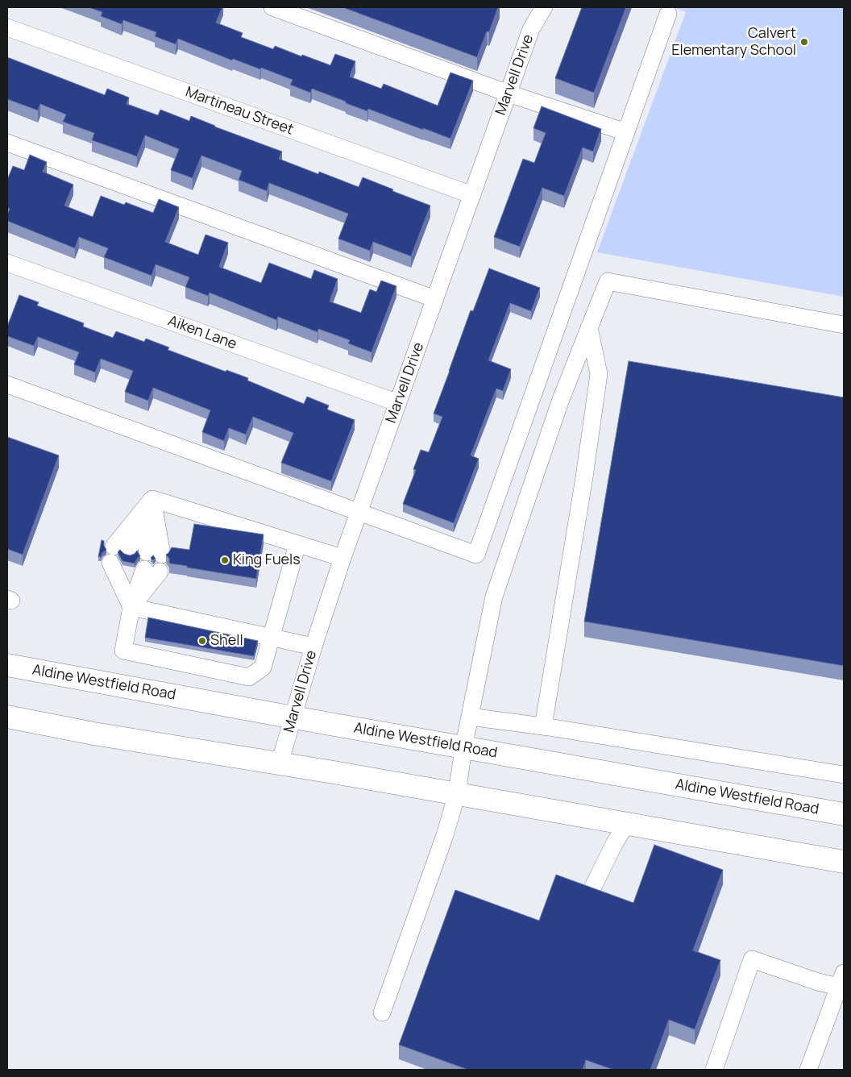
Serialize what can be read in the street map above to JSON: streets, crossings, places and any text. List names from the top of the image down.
{
  "streets": {
    "main road": ["Aldine Westfield Road"],
    "street": ["Marvell Drive", "Martineau Street", "Aiken Lane"]
  },
  "crossings": [
    ["Marvell Drive", "Martineau Street"],
    ["Marvell Drive", "Aiken Lane"],
    ["Marvell Drive", "Aldine Westfield Road"]
  ],
  "places": ["Calvert Elementary School", "King Fuels", "Shell"]
}
